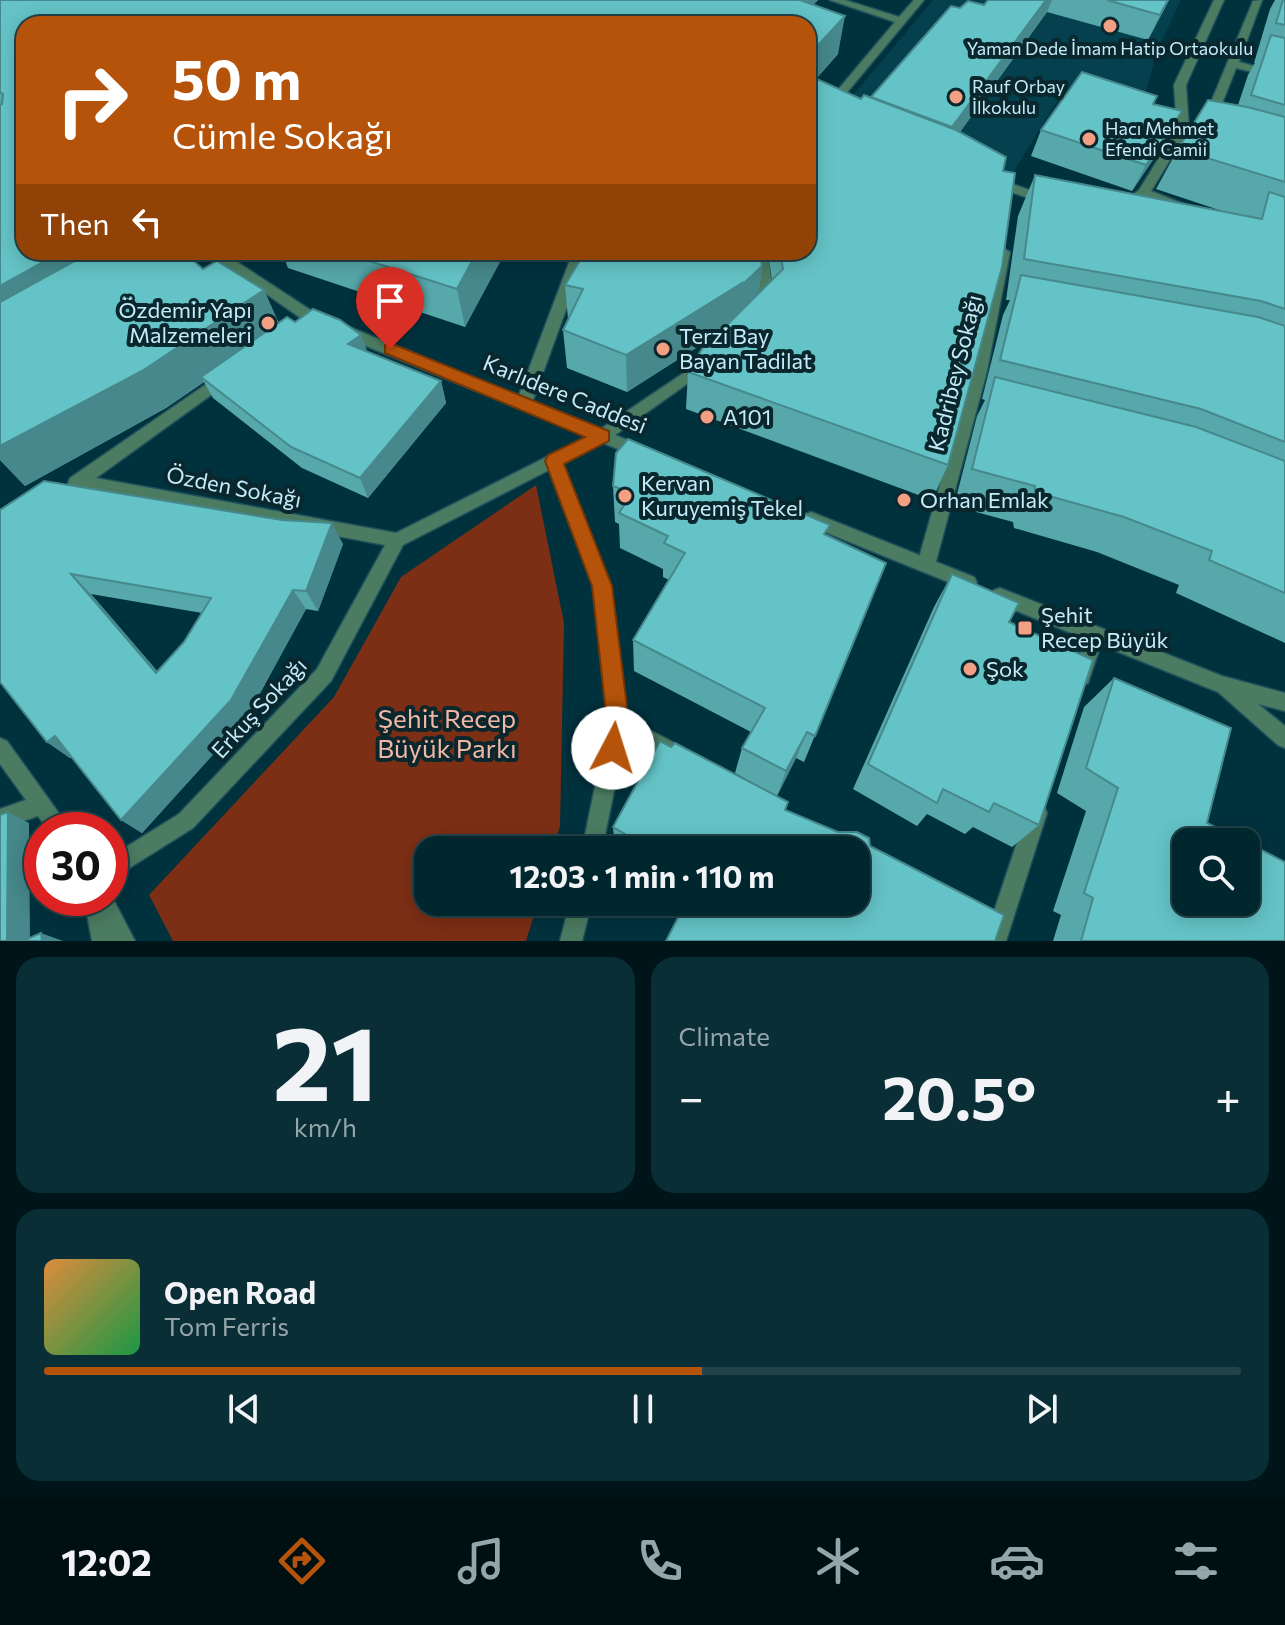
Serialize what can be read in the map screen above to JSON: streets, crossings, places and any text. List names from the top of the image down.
{
  "streets": {
    "street": [
      "Kadribey Sokağı",
      "Karlıdere Caddesi",
      "Özden Sokağı",
      "Erkuş Sokağı"
    ]
  },
  "crossings": [
    ["Özden Sokağı", "Erkuş Sokağı"]
  ],
  "parks": ["Şehit Recep Büyük Parkı"],
  "places": {
    "other": [
      "Yaman Dede İmam Hatip Ortaokulu",
      "Rauf Orbay İlkokulu",
      "Hacı Mehmet Efendi Camii",
      "Özdemir Yapı Malzemeleri",
      "Terzi Bay Bayan Tadilat",
      "A101",
      "Kervan Kuruyemiş Tekel",
      "Orhan Emlak",
      "Şok"
    ],
    "transit": ["Şehit Recep Büyük"]
  },
  "page": {
    "turn": ["50 m", "Cümle Sokağı"],
    "then": "Then",
    "limit": "30",
    "trip": "12:03 · 1 min · 110 m",
    "tile": [
      ["21", "km/h"],
      "Climate"
    ],
    "heat": ["−", "20.5°", "+"],
    "song": ["Open Road", "Tom Ferris"],
    "tabs": "12:02"
  }
}
